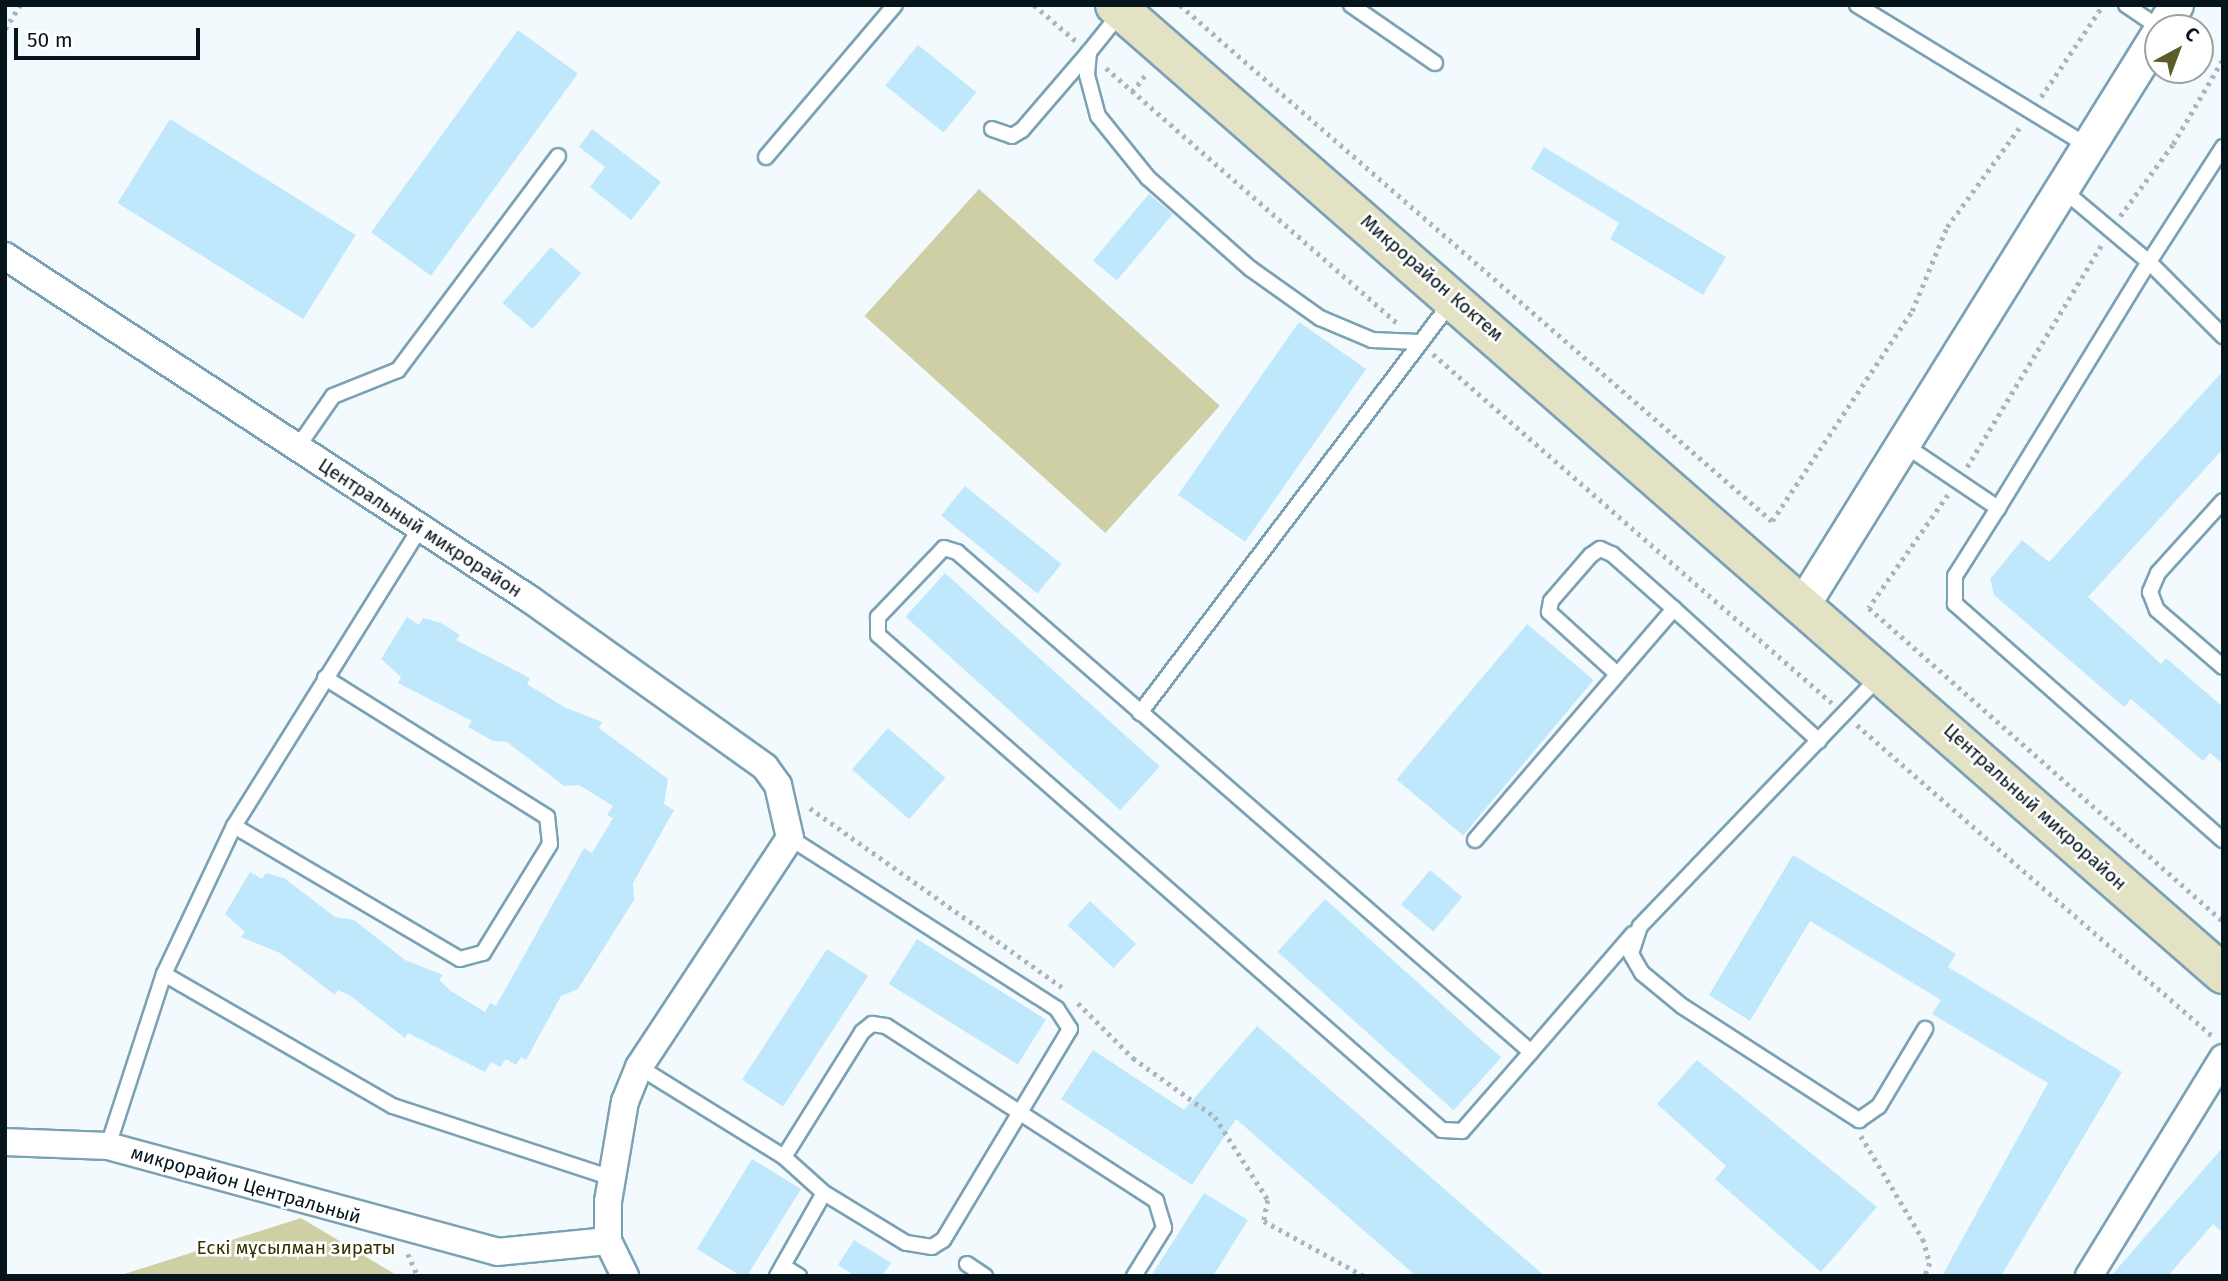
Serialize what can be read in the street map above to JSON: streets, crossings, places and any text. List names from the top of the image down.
{
  "streets": {
    "main road": ["Микрорайон Коктем", "Центральный микрорайон"],
    "street": ["микрорайон Центральный"]
  },
  "crossings": [
    ["Микрорайон Коктем", "Центральный микрорайон"]
  ],
  "parks": ["Ескі мұсылман зираты"],
  "scale_bar": "50 m",
  "north": "top right"
}
